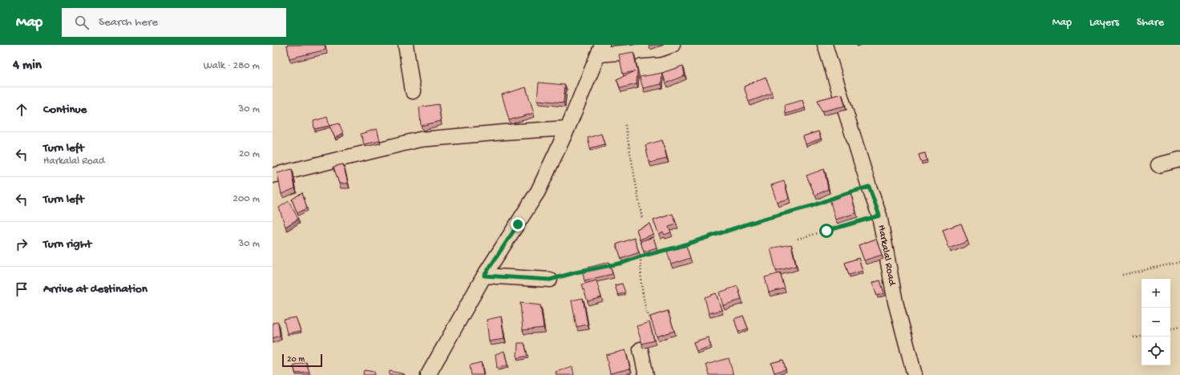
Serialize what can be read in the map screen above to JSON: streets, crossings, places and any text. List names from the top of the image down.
{
  "streets": {
    "street": ["Harkalal Road"]
  },
  "scale_bar": "20 m",
  "page": {
    "header": "Map",
    "search": "Search here",
    "nav": ["Map", "Layers", "Share"],
    "heading": ["4 min", "Walk · 280 m"],
    "list": [
      ["Continue", "30 m"],
      ["Turn left", "Harkalal Road", "20 m"],
      ["Turn left", "200 m"],
      ["Turn right", "30 m"],
      "Arrive at destination"
    ],
    "map_buttons": ["+", "−"],
    "scale": "20 m"
  }
}
